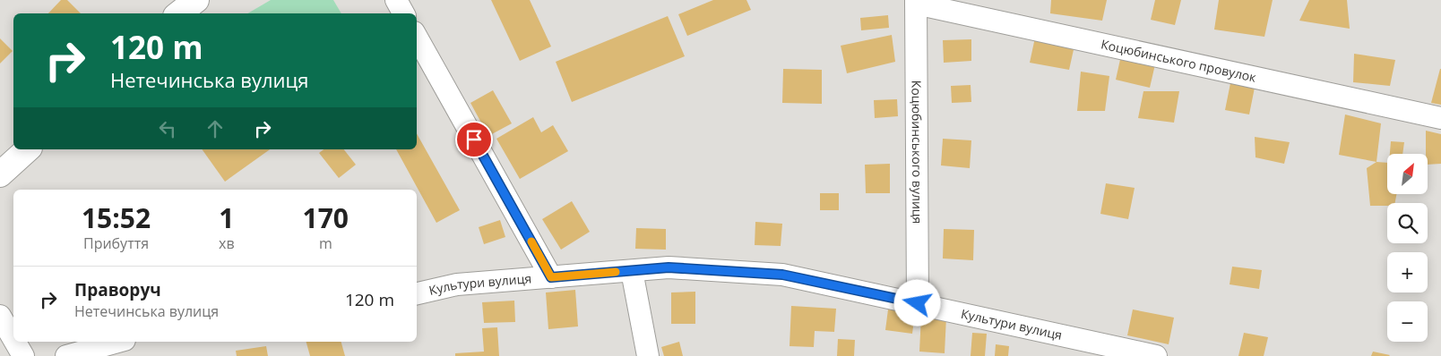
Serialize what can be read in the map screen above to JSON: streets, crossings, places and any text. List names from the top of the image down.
{
  "streets": {
    "street": ["Коцюбинського провулок", "Коцюбинського вулиця", "Культури вулиця"]
  },
  "crossings": [
    ["Коцюбинського провулок", "Коцюбинського вулиця"],
    ["Коцюбинського вулиця", "Культури вулиця"]
  ],
  "north": "top right",
  "page": {
    "turn": ["120 m", "Нетечинська вулиця"],
    "map_buttons": ["+", "−"],
    "eta": [
      "15:52",
      "Прибуття",
      "1",
      "хв",
      "170",
      "m"
    ],
    "list": [
      {
        "name": "Праворуч",
        "note": "Нетечинська вулиця",
        "value": "120 m"
      }
    ]
  }
}
